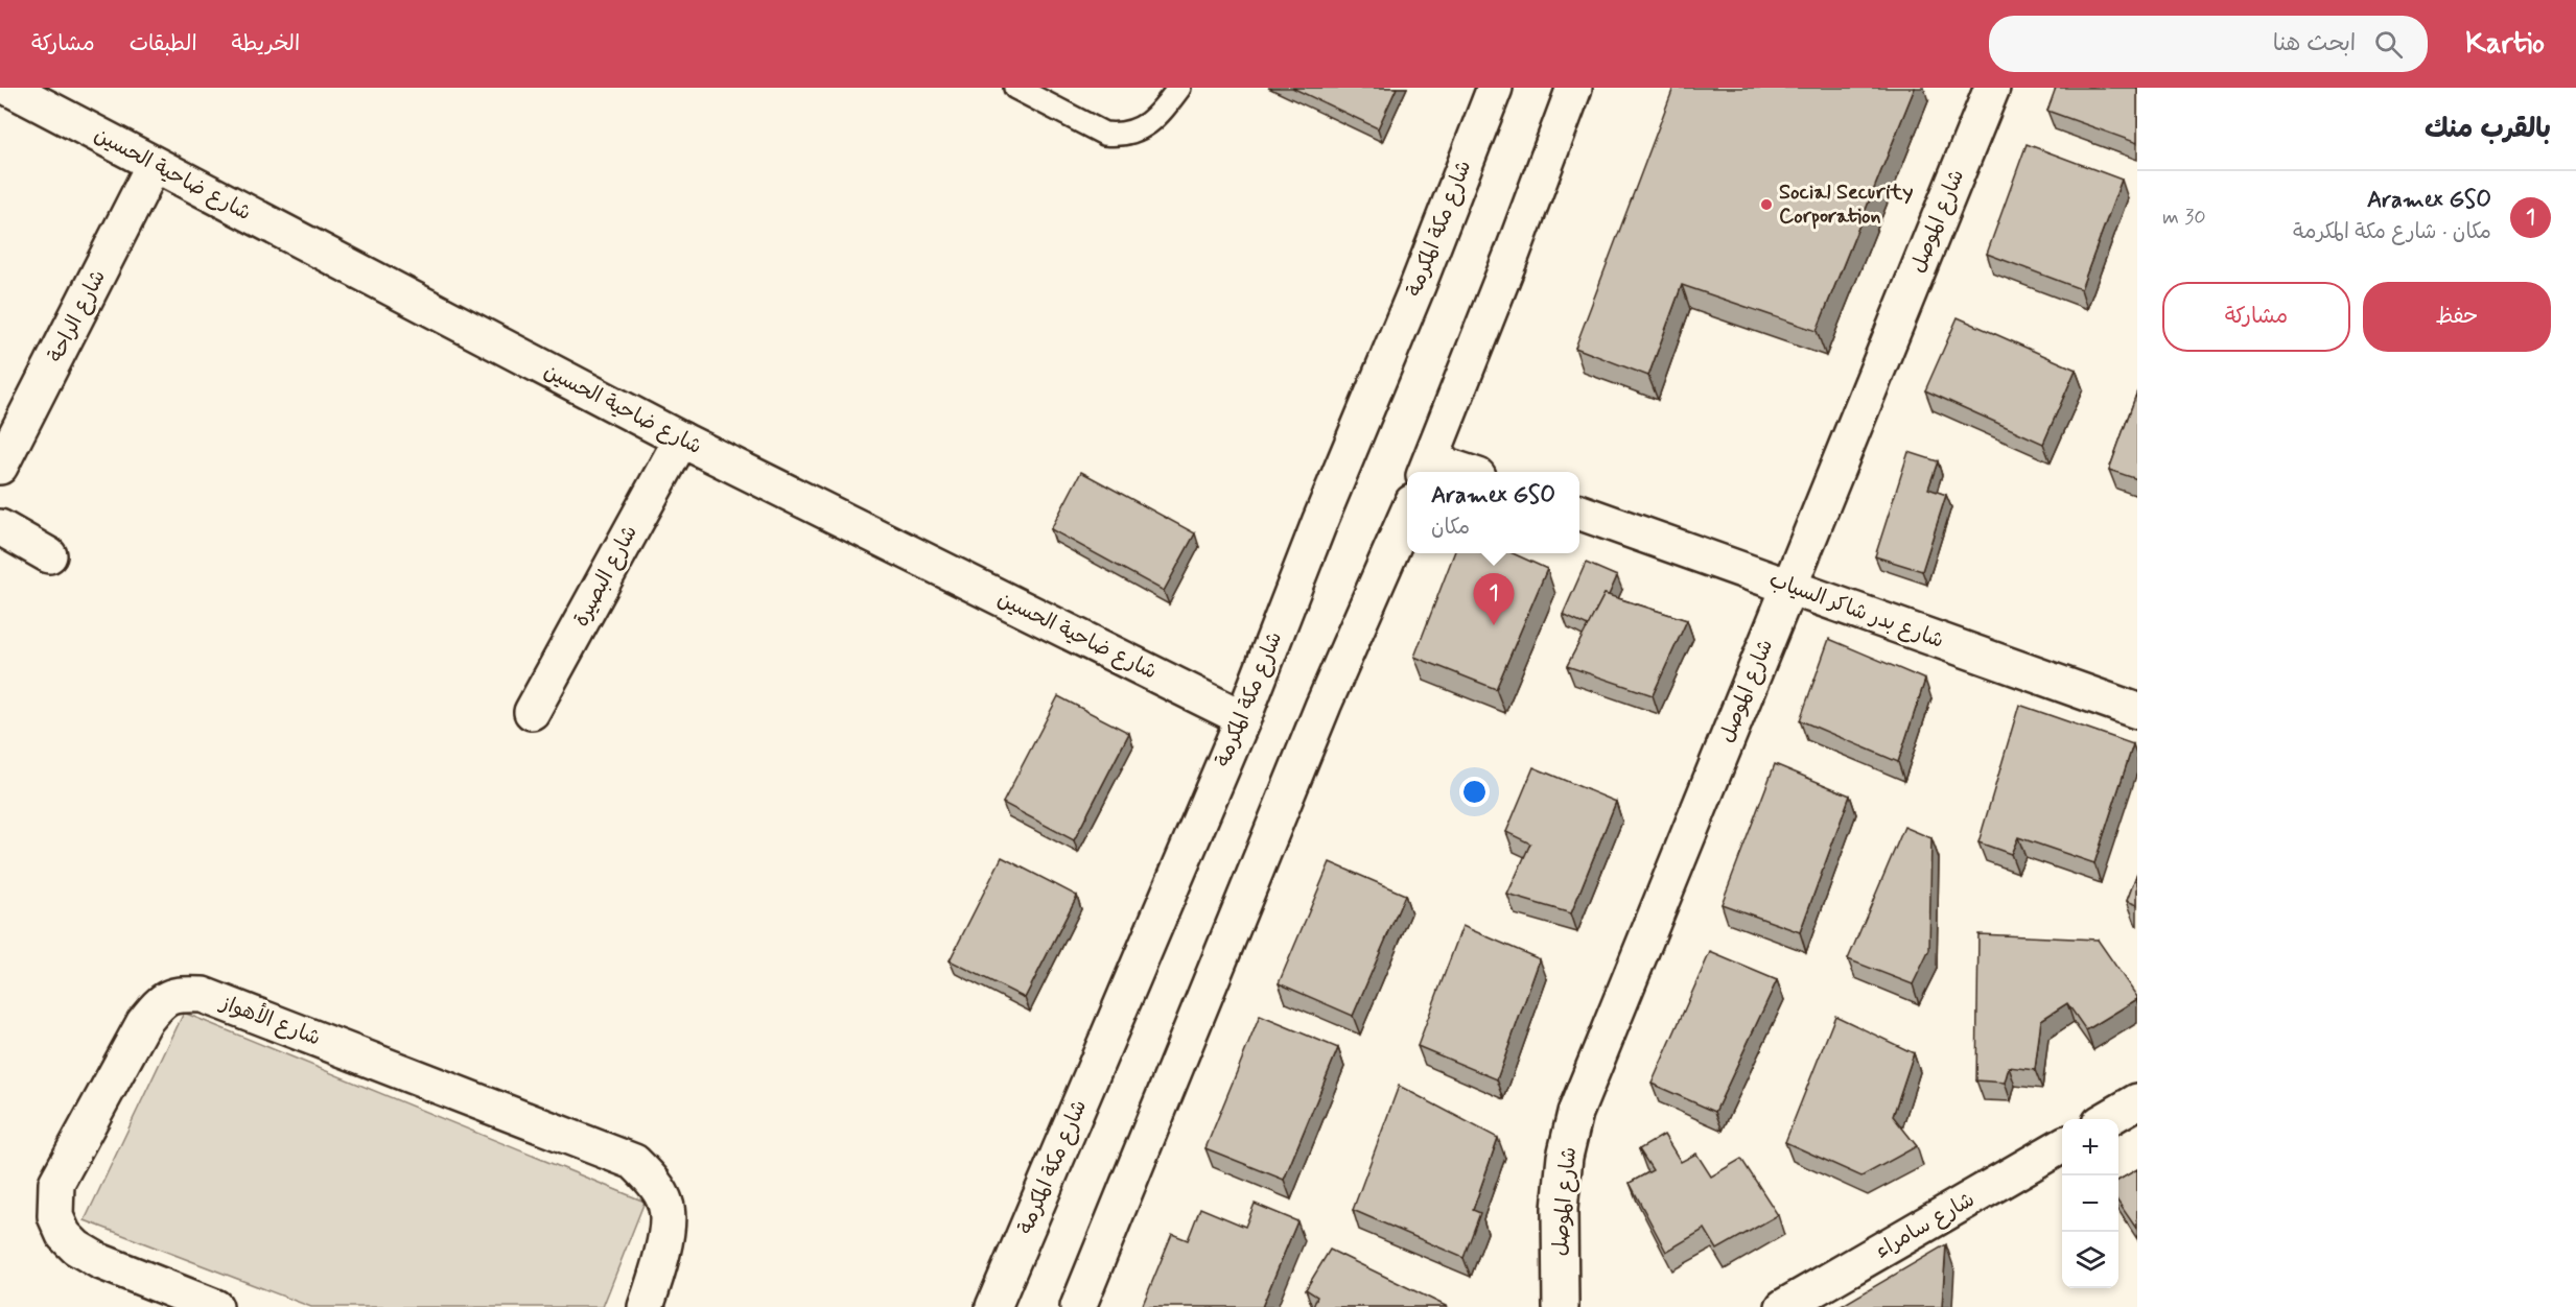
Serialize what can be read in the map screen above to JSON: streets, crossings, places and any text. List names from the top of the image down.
{
  "streets": {
    "street": [
      "شارع ضاحية الحسين",
      "شارع الموصل",
      "شارع مكة المكرمة",
      "شارع الراحة",
      "شارع البصيرة",
      "شارع بدر شاكر السياب",
      "شارع الأهواز",
      "شارع سامراء"
    ]
  },
  "crossings": [
    ["شارع ضاحية الحسين", "شارع مكة المكرمة"],
    ["شارع ضاحية الحسين", "شارع الراحة"],
    ["شارع ضاحية الحسين", "شارع البصيرة"],
    ["شارع الموصل", "شارع بدر شاكر السياب"]
  ],
  "places": ["Social Security Corporation"],
  "page": {
    "header": "Kartio",
    "search": "ابحث هنا",
    "nav": ["الخريطة", "الطبقات", "مشاركة"],
    "heading": "بالقرب منك",
    "list": [
      {
        "mark": "1",
        "name": "Aramex GSO",
        "note": "مكان · شارع مكة المكرمة",
        "value": "30 m"
      }
    ],
    "buttons": ["حفظ", "مشاركة"],
    "popup": ["Aramex GSO", "مكان"],
    "pins": "1",
    "map_buttons": ["+", "−"]
  }
}
